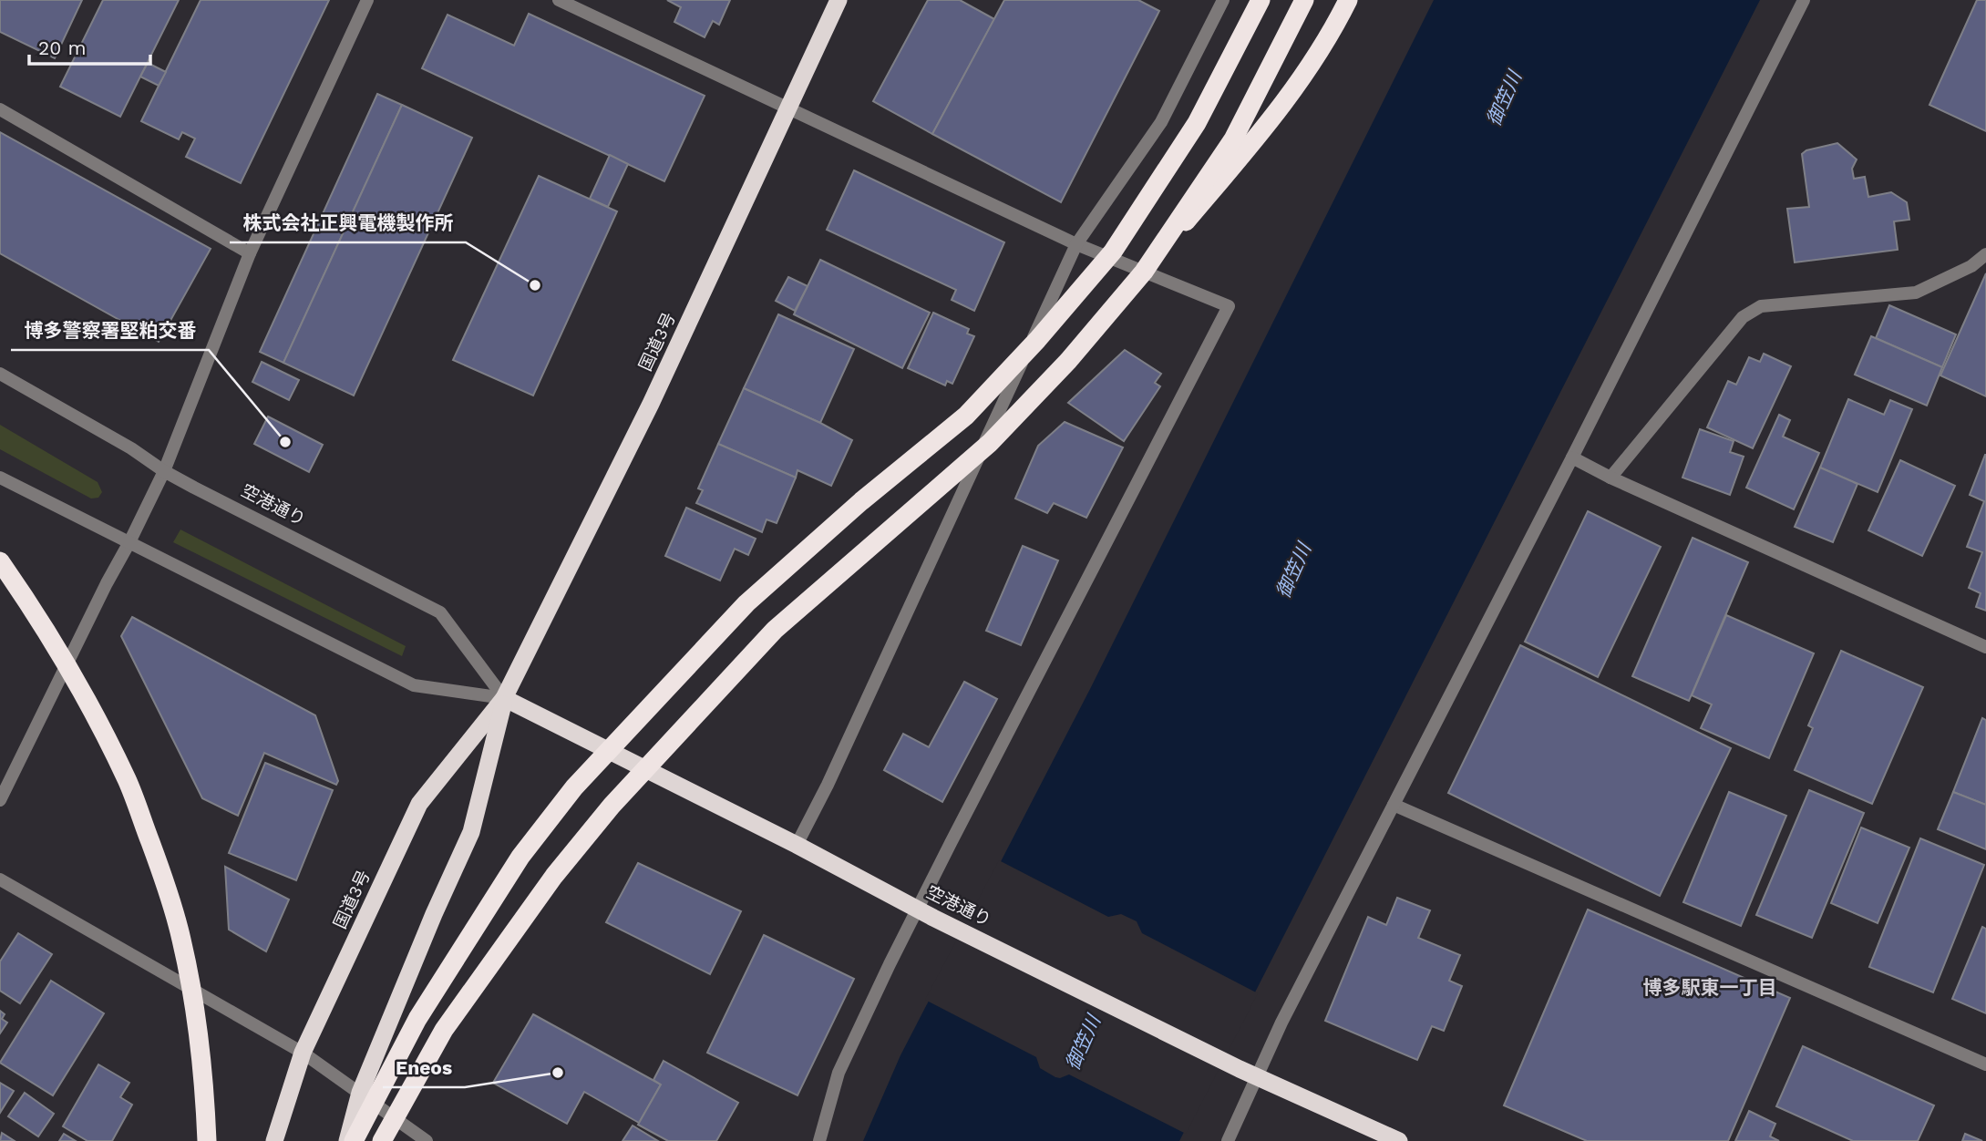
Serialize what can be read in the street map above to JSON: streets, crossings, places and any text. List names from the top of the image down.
{
  "streets": {
    "highway": ["国道3号", "空港通り"]
  },
  "crossings": [
    ["国道3号", "空港通り"]
  ],
  "districts": ["博多駅東一丁目"],
  "water": ["御笠川"],
  "places": ["株式会社正興電機製作所", "博多警察署堅粕交番", "Eneos"],
  "scale_bar": "20 m"
}
